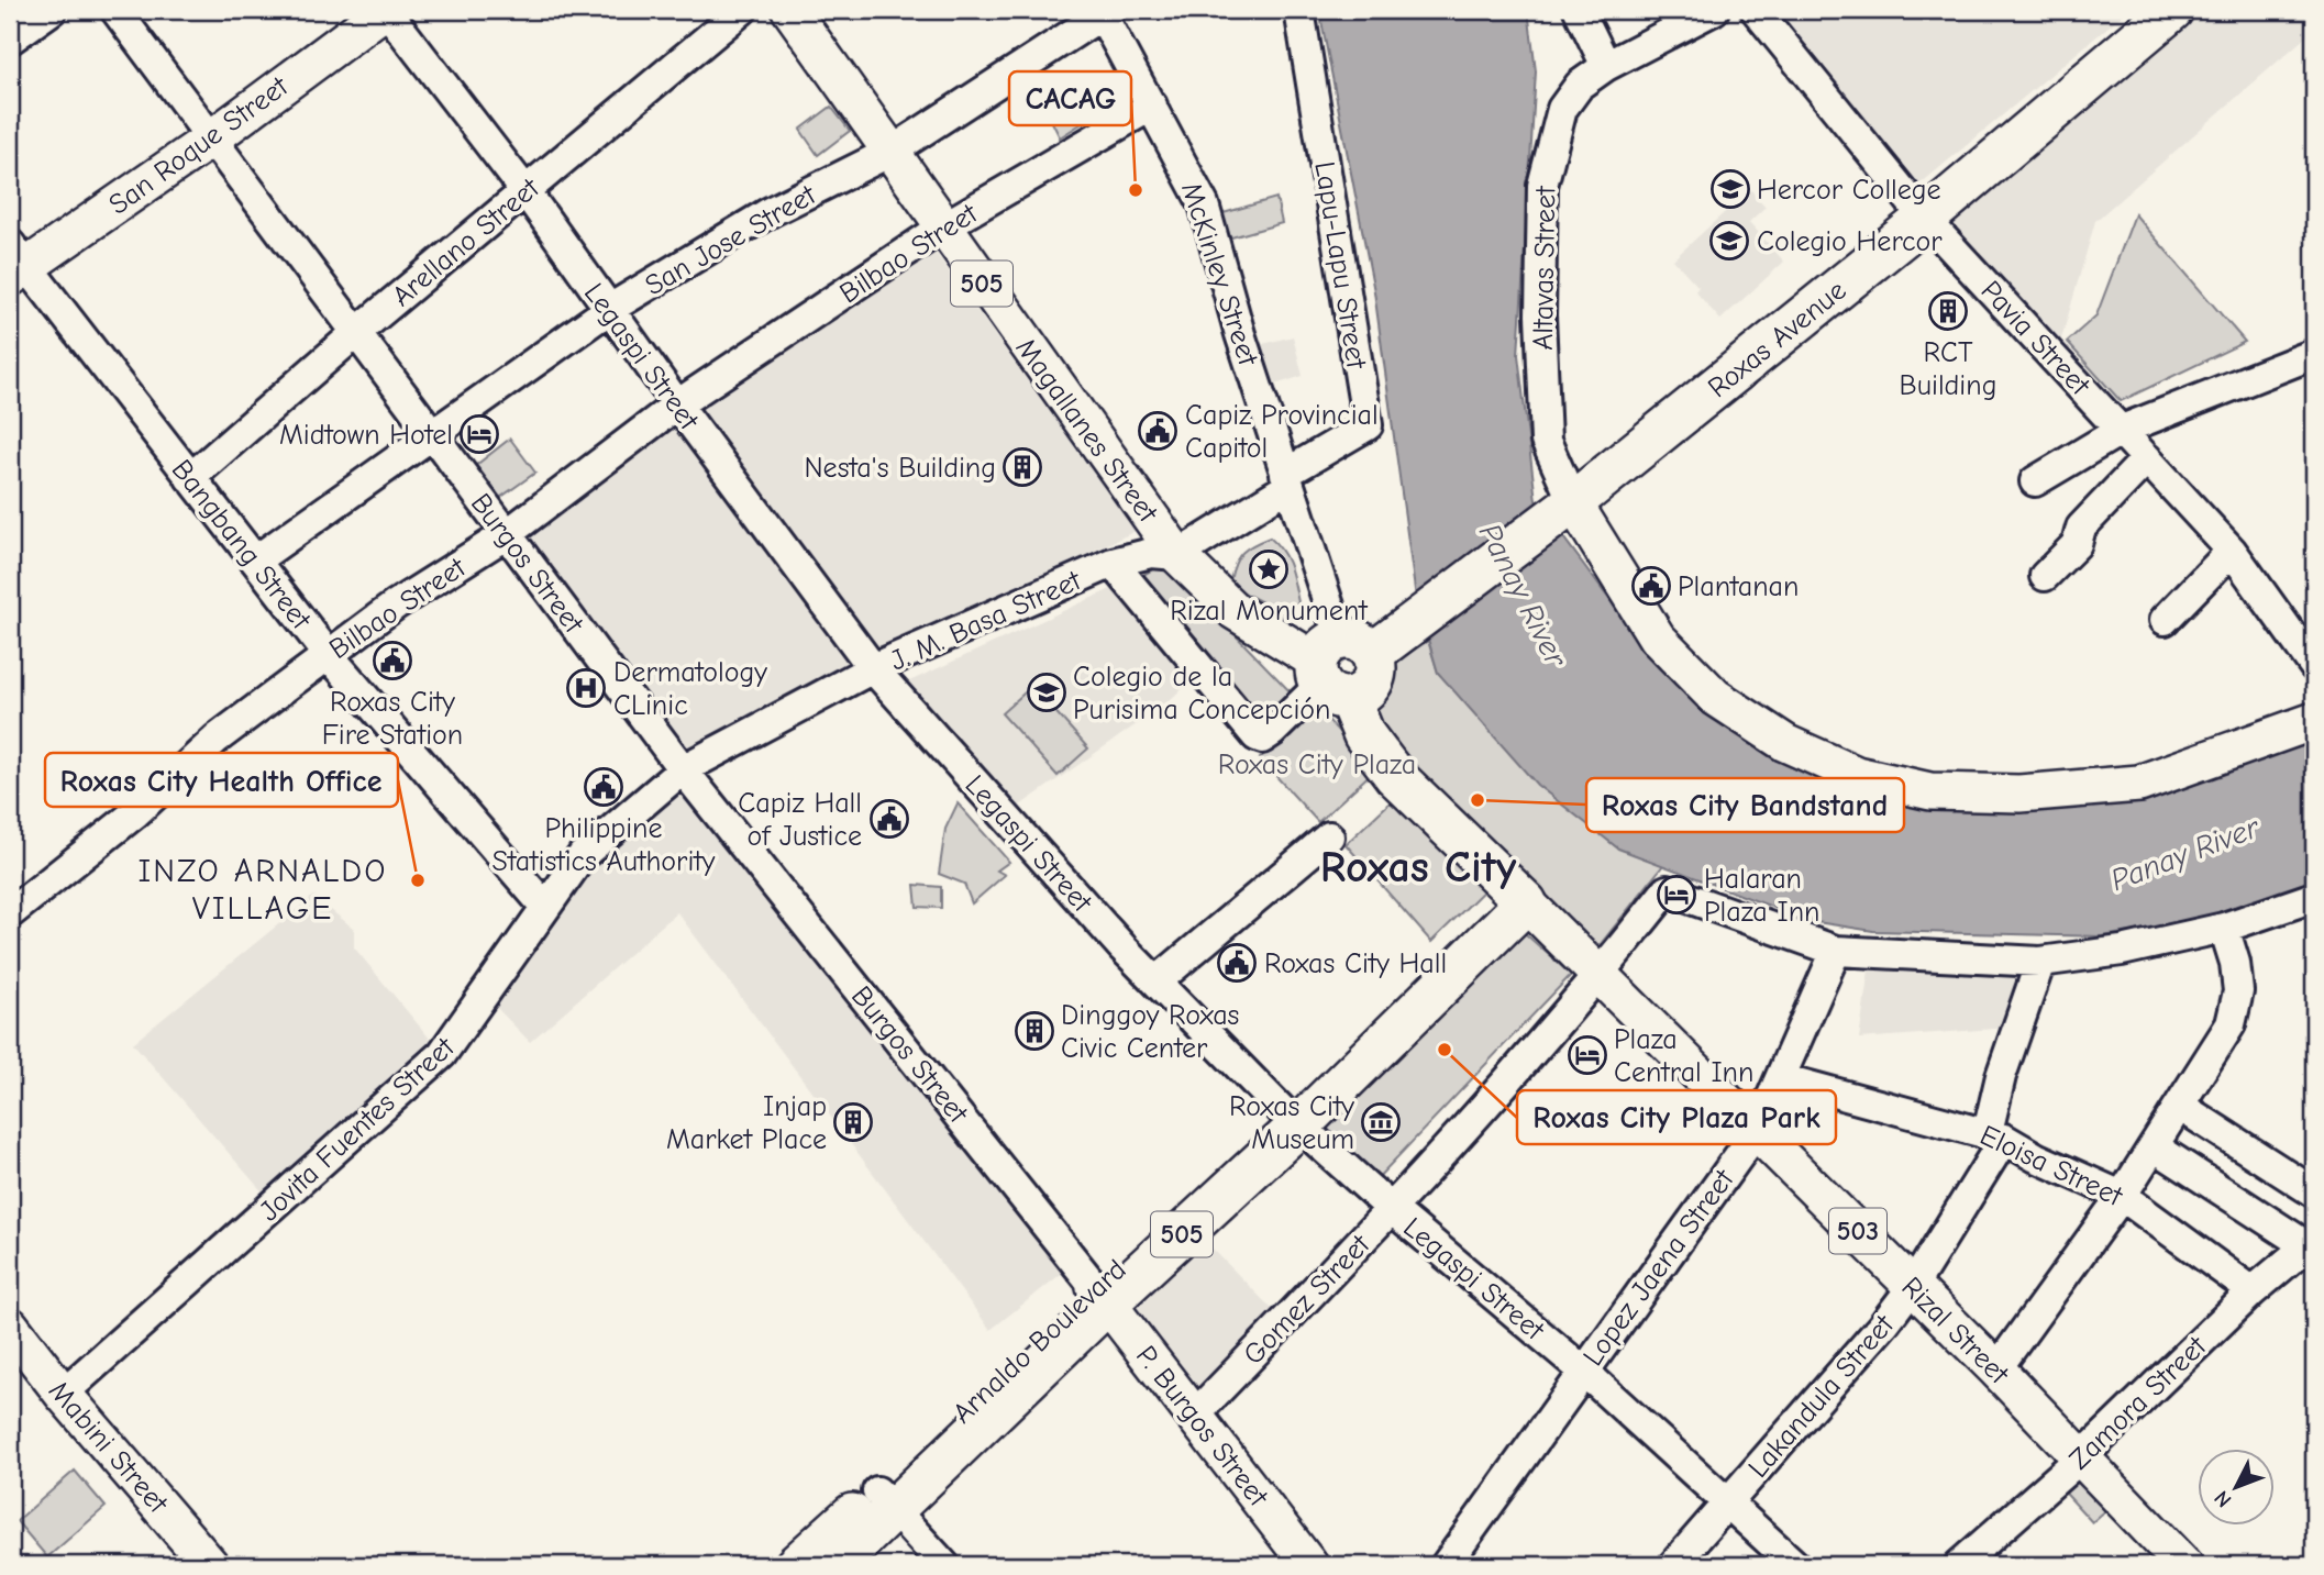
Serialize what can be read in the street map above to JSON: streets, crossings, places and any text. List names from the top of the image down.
{
  "streets": {
    "highway": ["505", "Roxas Avenue", "Arnaldo Boulevard"],
    "main road": [
      "San Roque Street",
      "Magallanes Street",
      "503",
      "Rizal Street",
      "P. Burgos Street",
      "Mabini Street"
    ],
    "street": [
      "San Jose Street",
      "Arellano Street",
      "Bilbao Street",
      "Lapu-Lapu Street",
      "Altavas Street",
      "McKinley Street",
      "Pavia Street",
      "Legaspi Street",
      "Bangbang Street",
      "Burgos Street",
      "J. M. Basa Street",
      "Jovita Fuentes Street",
      "Eloisa Street",
      "Lopez Jaena Street",
      "Gomez Street",
      "Lakandula Street",
      "Zamora Street"
    ]
  },
  "crossings": [
    ["San Roque Street", "Legaspi Street"],
    ["San Roque Street", "Bangbang Street"],
    ["San Roque Street", "Burgos Street"],
    ["San Jose Street", "McKinley Street"],
    ["San Jose Street", "Legaspi Street"],
    ["San Jose Street", "Magallanes Street"],
    ["San Jose Street", "Bangbang Street"],
    ["San Jose Street", "Burgos Street"],
    ["Arellano Street", "Legaspi Street"],
    ["Arellano Street", "Bangbang Street"],
    ["Arellano Street", "Burgos Street"],
    ["Bilbao Street", "McKinley Street"],
    ["Bilbao Street", "Legaspi Street"],
    ["Bilbao Street", "Magallanes Street"],
    ["Bilbao Street", "Bangbang Street"],
    ["Bilbao Street", "Burgos Street"],
    ["Lapu-Lapu Street", "McKinley Street"],
    ["Altavas Street", "Roxas Avenue"],
    ["McKinley Street", "Roxas Avenue"],
    ["McKinley Street", "Magallanes Street"],
    ["Pavia Street", "Roxas Avenue"],
    ["Roxas Avenue", "Magallanes Street"],
    ["Legaspi Street", "J. M. Basa Street"],
    ["Legaspi Street", "Lopez Jaena Street"],
    ["Legaspi Street", "Gomez Street"],
    ["Legaspi Street", "Arnaldo Boulevard"],
    ["Legaspi Street", "Lakandula Street"],
    ["Magallanes Street", "J. M. Basa Street"],
    ["Bangbang Street", "Jovita Fuentes Street"],
    ["Burgos Street", "J. M. Basa Street"],
    ["Burgos Street", "Jovita Fuentes Street"],
    ["Burgos Street", "Arnaldo Boulevard"],
    ["Burgos Street", "P. Burgos Street"],
    ["J. M. Basa Street", "Jovita Fuentes Street"],
    ["Jovita Fuentes Street", "Mabini Street"],
    ["Eloisa Street", "Lopez Jaena Street"],
    ["Eloisa Street", "Lakandula Street"],
    ["Eloisa Street", "Zamora Street"],
    ["Lopez Jaena Street", "Gomez Street"],
    ["Lopez Jaena Street", "Rizal Street"],
    ["Gomez Street", "Rizal Street"],
    ["Gomez Street", "P. Burgos Street"],
    ["Rizal Street", "Arnaldo Boulevard"],
    ["Rizal Street", "Lakandula Street"],
    ["Rizal Street", "Zamora Street"],
    ["Arnaldo Boulevard", "P. Burgos Street"]
  ],
  "districts": ["Roxas City", "INZO ARNALDO VILLAGE"],
  "water": ["Panay River"],
  "parks": ["Roxas City Plaza"],
  "places": {
    "school or university": ["Hercor College", "Colegio Hercor", "Colegio de la Purisima Concepción"],
    "other": [
      "CACAG",
      "Roxas City Bandstand",
      "Roxas City Health Office",
      "Roxas City Plaza Park"
    ],
    "building": [
      "RCT Building",
      "Nesta's Building",
      "Dinggoy Roxas Civic Center",
      "Injap Market Place"
    ],
    "public building": [
      "Capiz Provincial Capitol",
      "Plantanan",
      "Roxas City Fire Station",
      "Philippine Statistics Authority",
      "Capiz Hall of Justice",
      "Roxas City Hall"
    ],
    "hotel": ["Midtown Hotel", "Halaran Plaza Inn", "Plaza Central Inn"],
    "place": ["Rizal Monument"],
    "hospital": ["Dermatology CLinic"],
    "museum": ["Roxas City Museum"]
  },
  "north": "bottom left"
}
